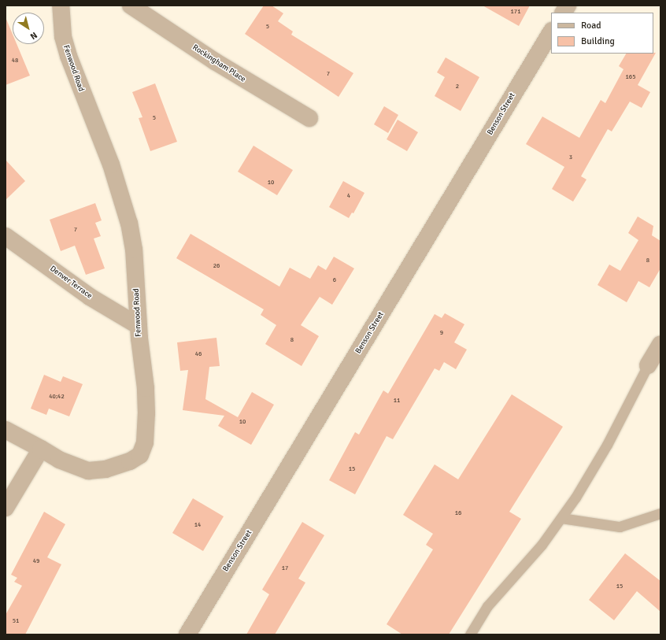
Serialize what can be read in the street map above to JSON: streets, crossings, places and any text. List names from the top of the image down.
{
  "streets": {
    "street": [
      "Rockingham Place",
      "Fenwood Road",
      "Benson Street",
      "Denver Terrace"
    ]
  },
  "crossings": [
    ["Fenwood Road", "Denver Terrace"]
  ],
  "house_numbers": [
    "171",
    "5",
    "48",
    "7",
    "165",
    "2",
    "5",
    "3",
    "10",
    "4",
    "7",
    "8",
    "26",
    "6",
    "9",
    "8",
    "46",
    "40;42",
    "11",
    "10",
    "15",
    "16",
    "14",
    "49",
    "17",
    "15",
    "51"
  ],
  "legend": ["Road", "Building"],
  "north": "bottom right"
}
